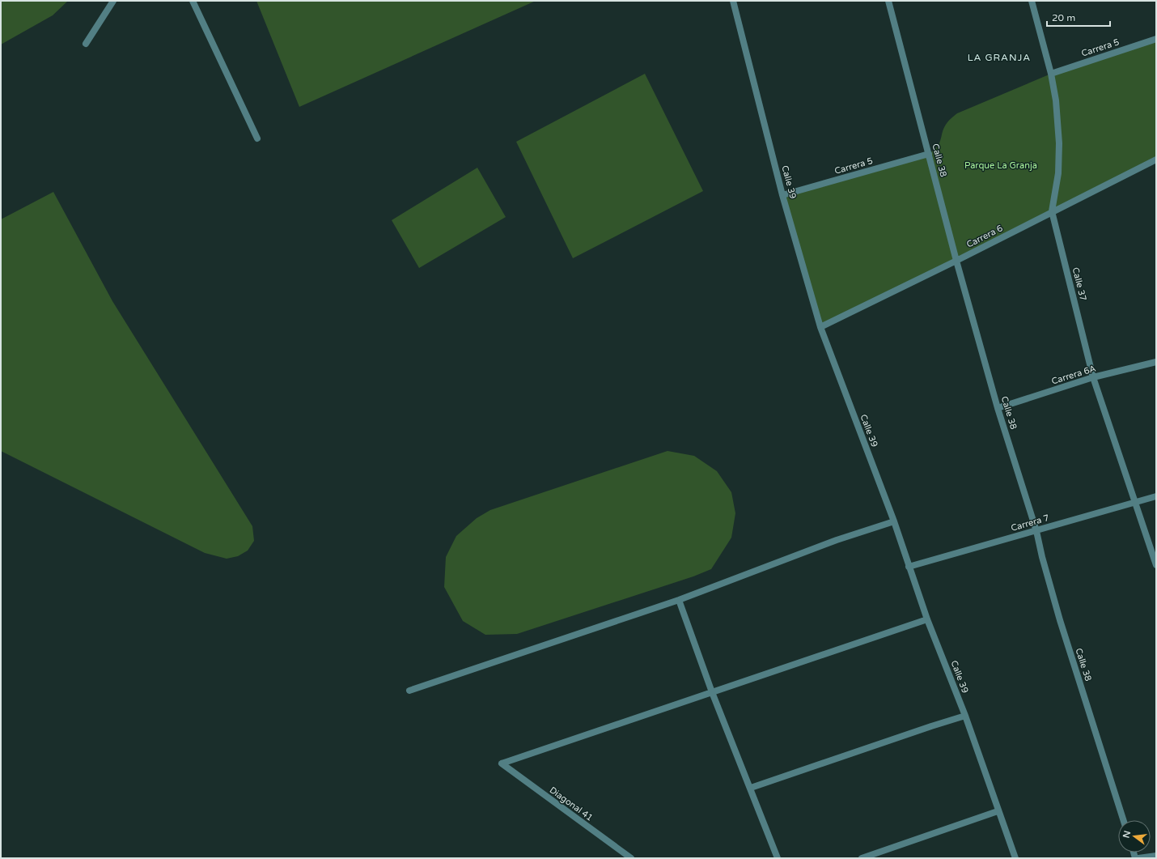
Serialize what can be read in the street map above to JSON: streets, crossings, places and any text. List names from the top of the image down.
{
  "streets": {
    "street": [
      "Carrera 5",
      "Calle 38",
      "Calle 39",
      "Carrera 6",
      "Calle 37",
      "Carrera 6A",
      "Carrera 7",
      "Diagonal 41"
    ]
  },
  "crossings": [
    ["Carrera 5", "Calle 38"],
    ["Carrera 5", "Calle 39"],
    ["Carrera 5", "Calle 37"],
    ["Calle 38", "Carrera 6"],
    ["Calle 38", "Carrera 6A"],
    ["Calle 38", "Carrera 7"],
    ["Calle 39", "Carrera 6"],
    ["Calle 39", "Carrera 7"],
    ["Carrera 6", "Calle 37"],
    ["Calle 37", "Carrera 6A"],
    ["Calle 37", "Carrera 7"]
  ],
  "districts": ["LA GRANJA"],
  "parks": ["Parque La Granja"],
  "scale_bar": "20 m",
  "north": "left"
}
